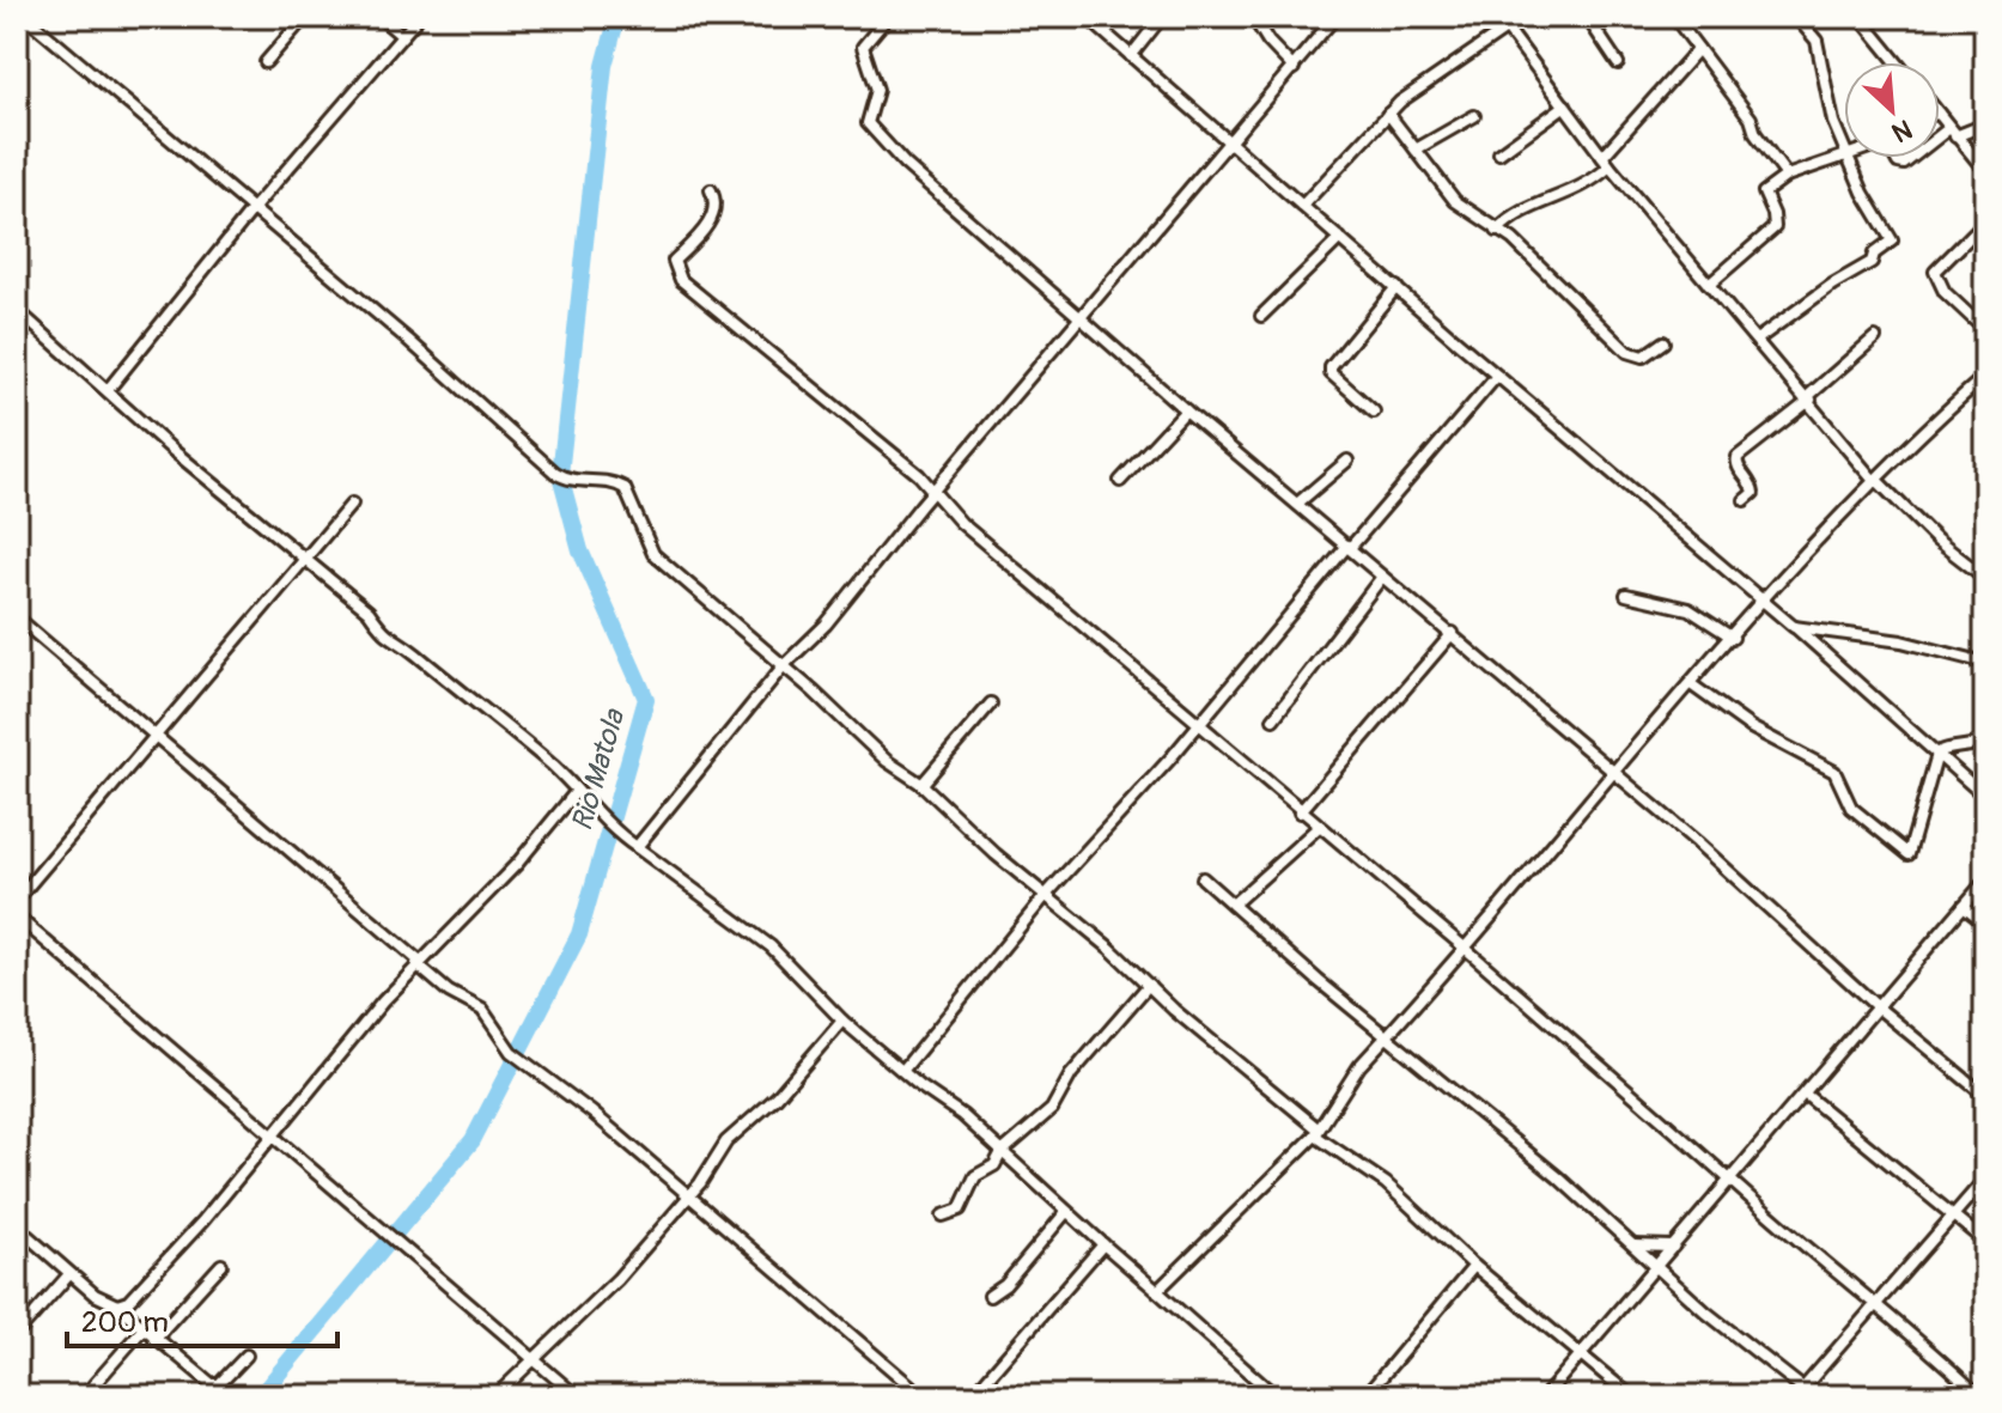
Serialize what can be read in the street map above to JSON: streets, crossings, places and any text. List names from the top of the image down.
{
  "water": ["Rio Matola"],
  "scale_bar": "200 m",
  "north": "bottom right"
}
